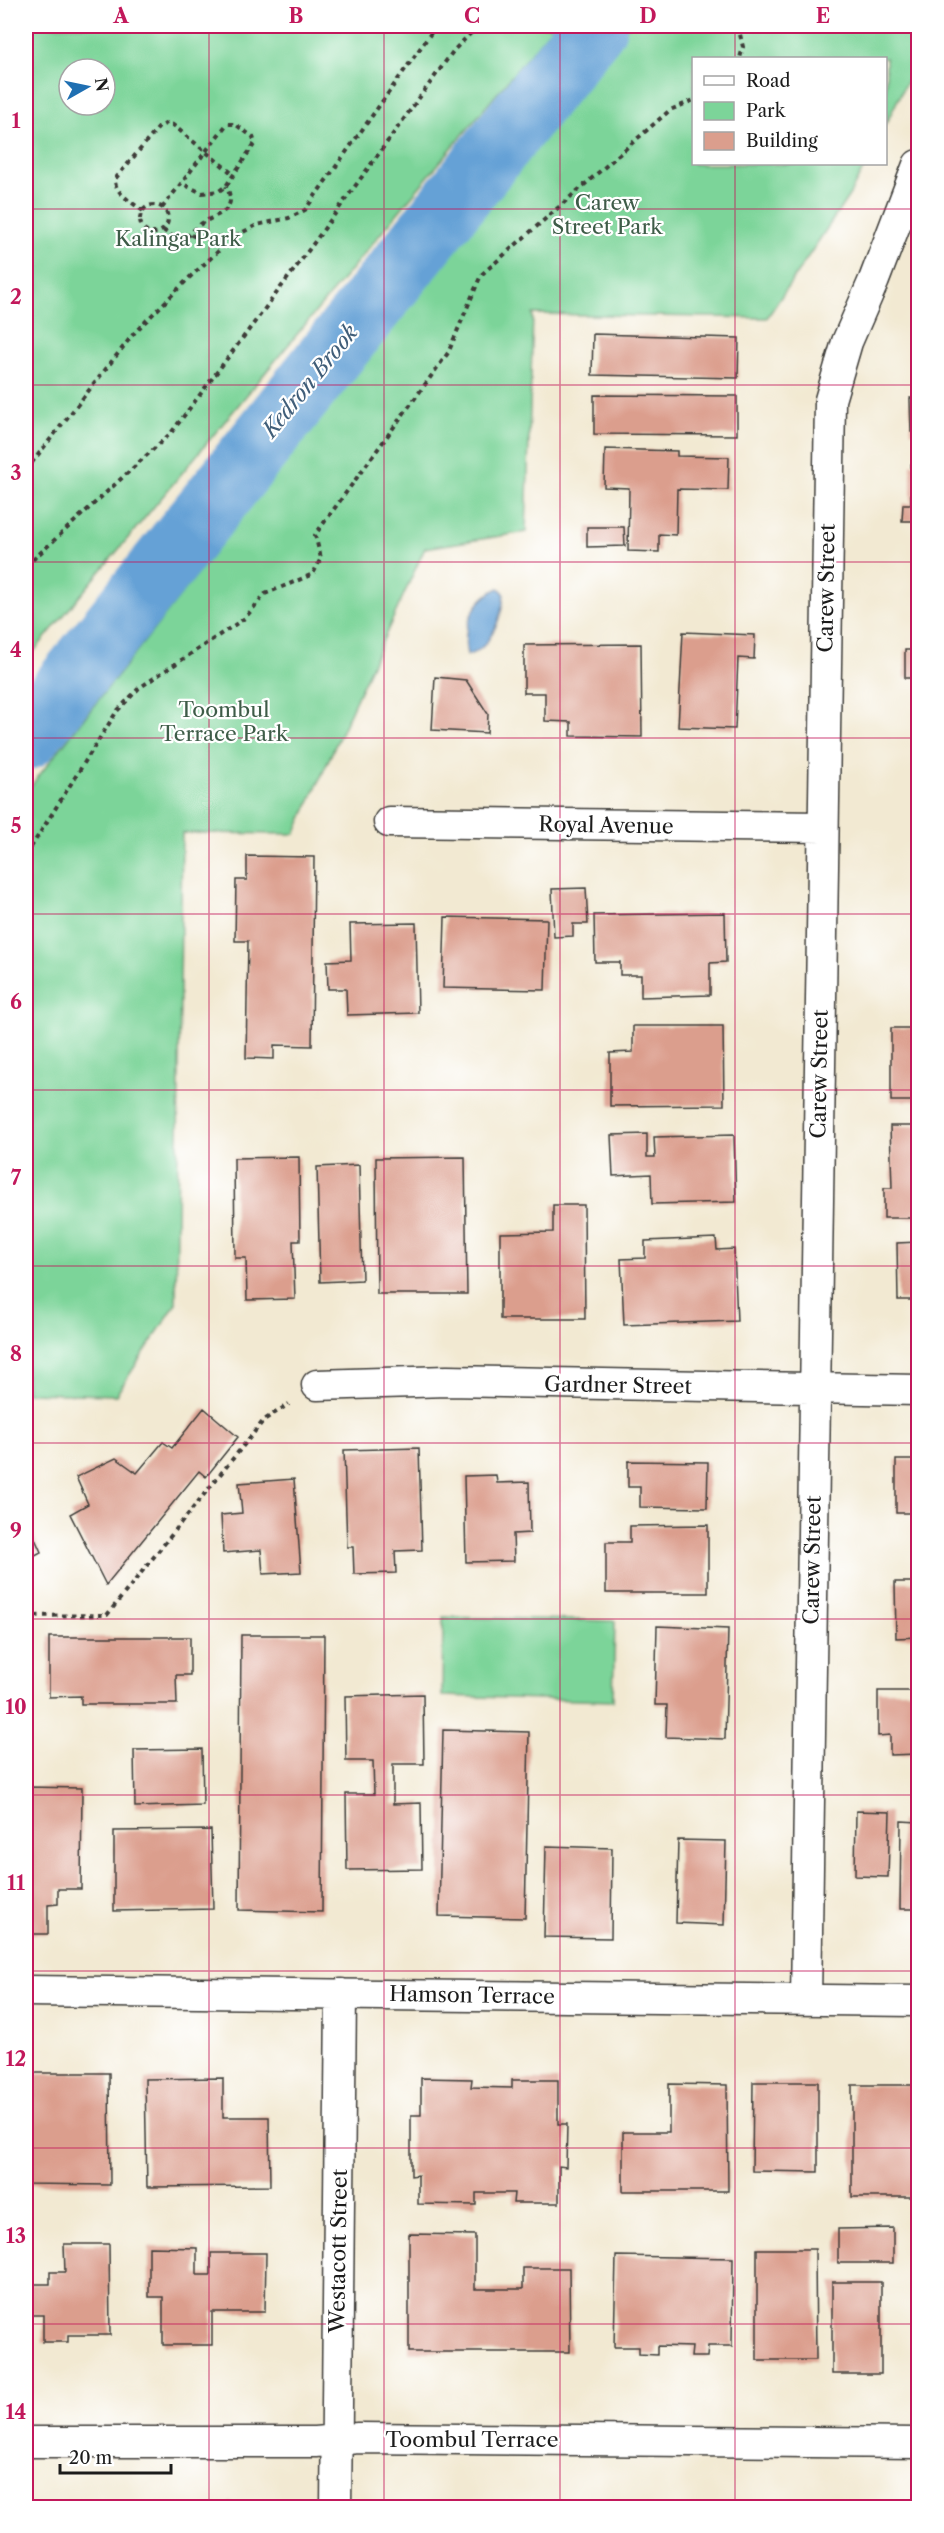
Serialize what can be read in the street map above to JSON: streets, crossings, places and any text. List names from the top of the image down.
{
  "streets": {
    "street": [
      "Carew Street",
      "Royal Avenue",
      "Gardner Street",
      "Hamson Terrace",
      "Westacott Street",
      "Toombul Terrace"
    ]
  },
  "crossings": [
    ["Carew Street", "Royal Avenue"],
    ["Carew Street", "Gardner Street"],
    ["Carew Street", "Hamson Terrace"],
    ["Hamson Terrace", "Westacott Street"],
    ["Westacott Street", "Toombul Terrace"]
  ],
  "water": ["Kedron Brook"],
  "parks": ["Carew Street Park", "Kalinga Park", "Toombul Terrace Park"],
  "legend": ["Road", "Park", "Building"],
  "scale_bar": "20 m",
  "north": "right",
  "grid": {
    "columns": [
      "A",
      "B",
      "C",
      "D",
      "E"
    ],
    "rows": [
      "1",
      "2",
      "3",
      "4",
      "5",
      "6",
      "7",
      "8",
      "9",
      "10",
      "11",
      "12",
      "13",
      "14"
    ]
  }
}
